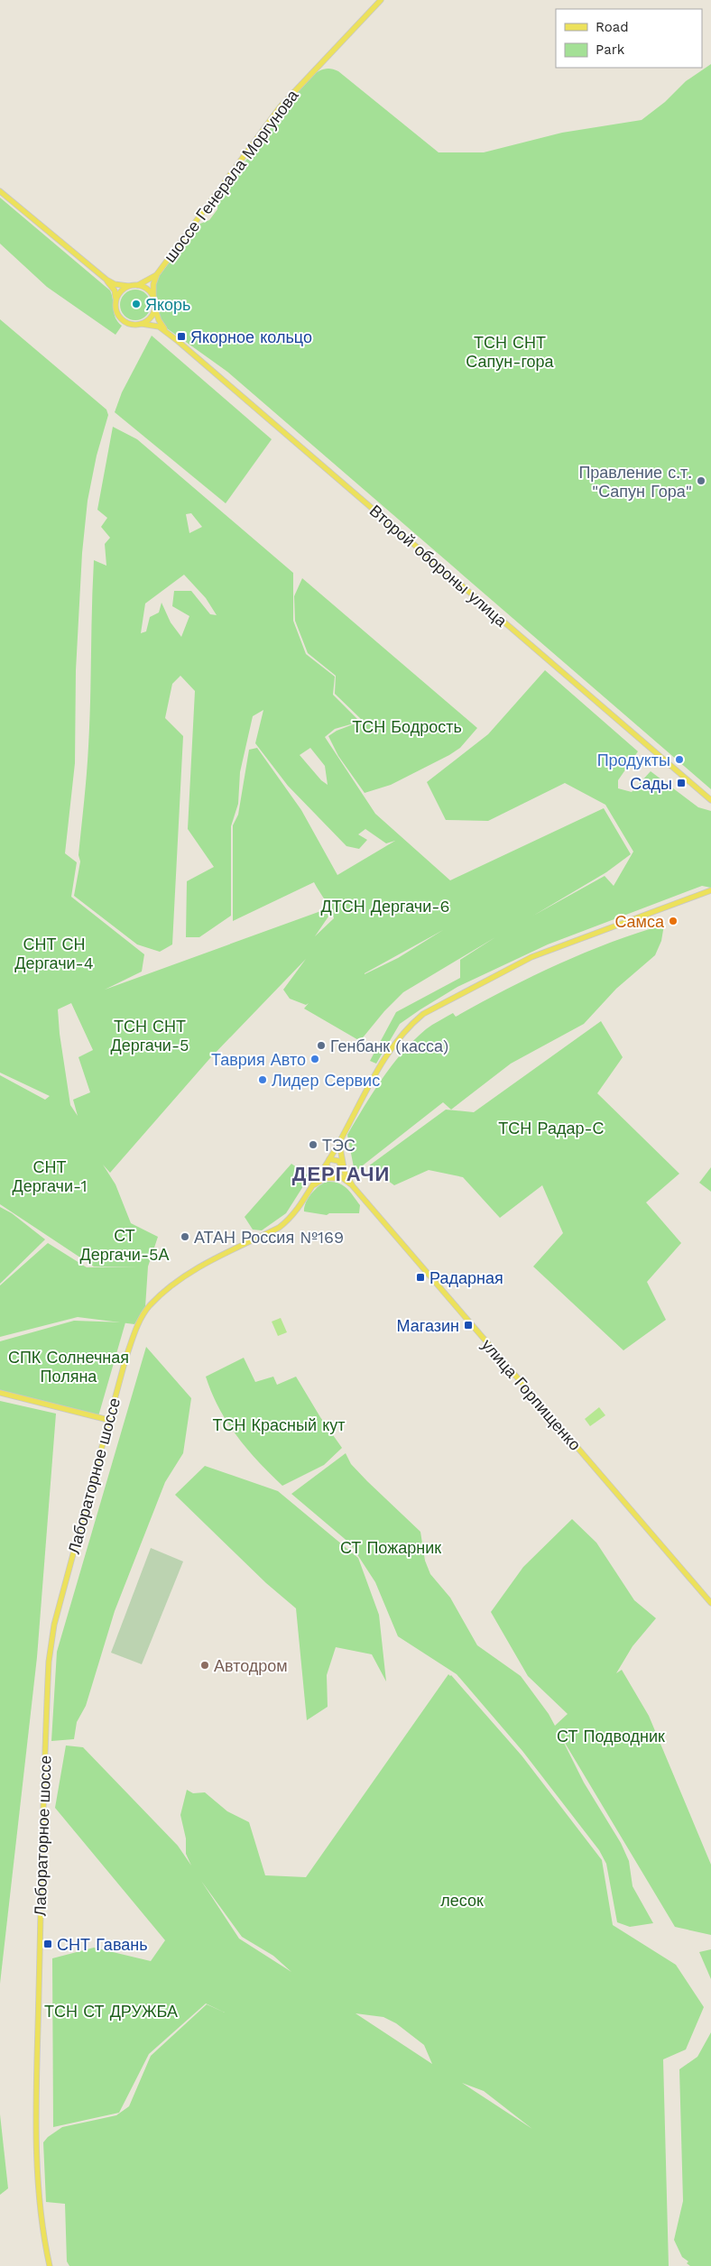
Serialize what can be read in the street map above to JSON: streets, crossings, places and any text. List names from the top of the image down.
{
  "streets": {
    "main road": [
      "шоссе Генерала Моргунова",
      "Второй обороны улица",
      "улица Горпищенко",
      "Лабораторное шоссе"
    ]
  },
  "crossings": [
    ["улица Горпищенко", "Лабораторное шоссе"]
  ],
  "districts": ["ДЕРГАЧИ"],
  "parks": [
    "ТСН СНТ Сапун-гора",
    "ТСН Бодрость",
    "ДТСН Дергачи-6",
    "СНТ СН Дергачи-4",
    "ТСН СНТ Дергачи-5",
    "ТСН Радар-С",
    "СНТ Дергачи-1",
    "СТ Дергачи-5А",
    "СПК Солнечная Поляна",
    "ТСН Красный кут",
    "СТ Пожарник",
    "СТ Подводник",
    "лесок",
    "ТСН СТ ДРУЖБА"
  ],
  "places": {
    "other": [
      "Якорь",
      "Правление с.т. \"Сапун Гора\"",
      "Продукты",
      "Самса",
      "Генбанк (касса)",
      "Таврия Авто",
      "Лидер Сервис",
      "ТЭС",
      "АТАН Россия №169",
      "Автодром"
    ],
    "transit": [
      "Якорное кольцо",
      "Сады",
      "Радарная",
      "Магазин",
      "СНТ Гавань"
    ]
  },
  "legend": ["Road", "Park"]
}
